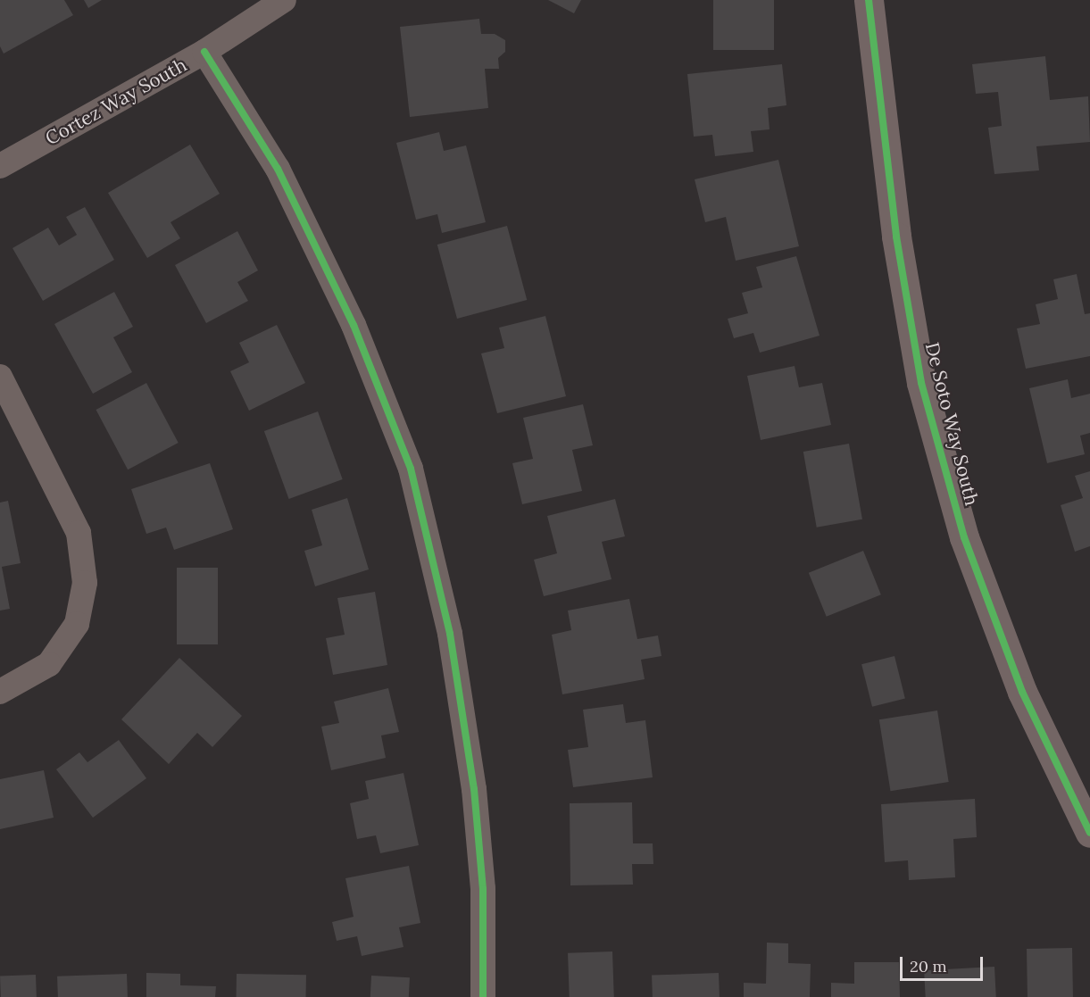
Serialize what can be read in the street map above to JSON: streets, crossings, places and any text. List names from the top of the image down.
{
  "streets": {
    "street": ["Cortez Way South", "De Soto Way South"]
  },
  "scale_bar": "20 m"
}
